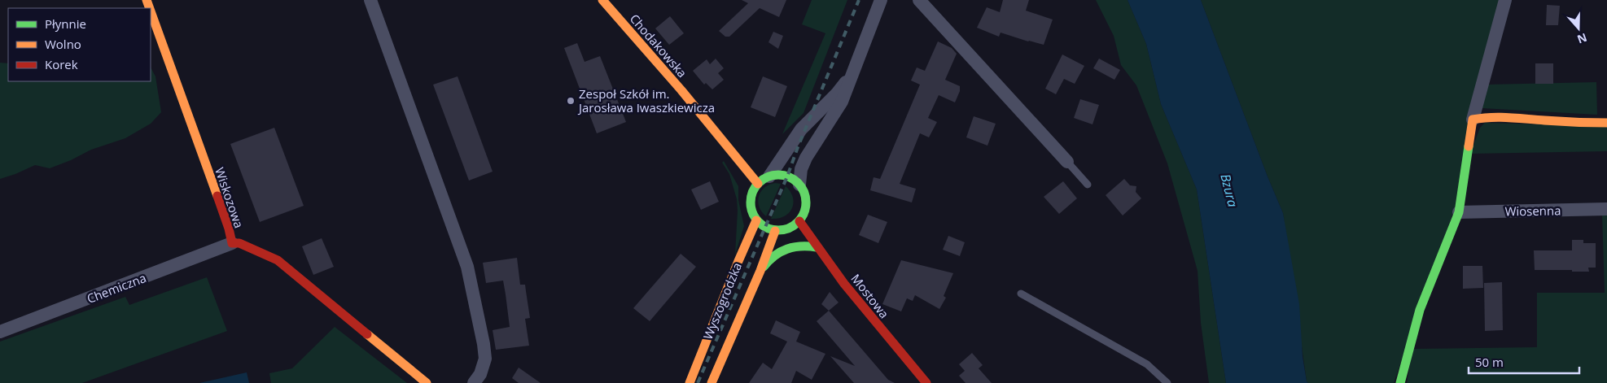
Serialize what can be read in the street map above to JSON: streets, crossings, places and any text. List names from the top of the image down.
{
  "streets": {
    "street": [
      "Chodakowska",
      "Wiskozowa",
      "Wiosenna",
      "Chemiczna",
      "Mostowa",
      "Wyszogrodzka"
    ]
  },
  "crossings": [
    ["Chodakowska", "Mostowa"],
    ["Chodakowska", "Wyszogrodzka"],
    ["Wiskozowa", "Chemiczna"],
    ["Mostowa", "Wyszogrodzka"]
  ],
  "water": ["Bzura"],
  "places": ["Zespoł Szkół im. Jarosława Iwaszkiewicza"],
  "legend": ["Płynnie", "Wolno", "Korek"],
  "scale_bar": "50 m",
  "north": "bottom"
}
